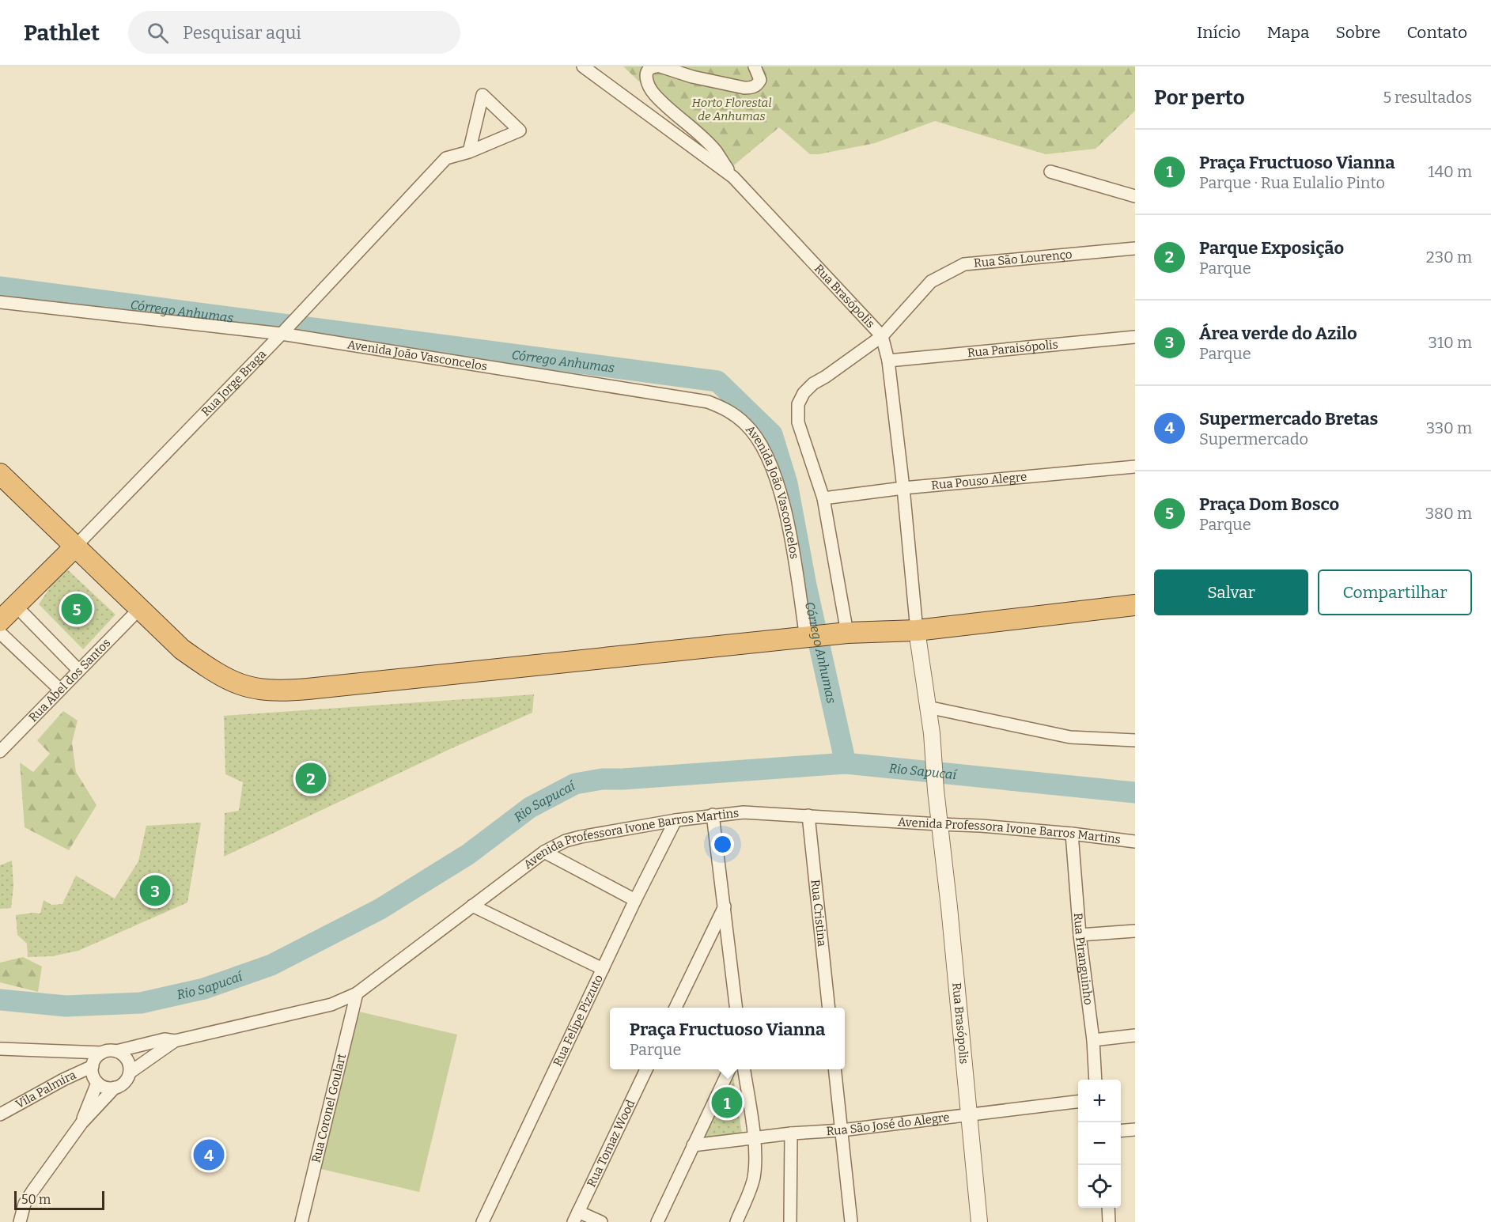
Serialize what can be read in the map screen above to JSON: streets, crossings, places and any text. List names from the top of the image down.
{
  "streets": {
    "highway": ["Rua Jorge Braga"],
    "street": [
      "Rua São Lourenço",
      "Rua Brasópolis",
      "Rua Paraisópolis",
      "Avenida João Vasconcelos",
      "Rua Pouso Alegre",
      "Rua Abel dos Santos",
      "Avenida Professora Ivone Barros Martins",
      "Rua Cristina",
      "Rua Piranguinho",
      "Rua Felipe Pizzuto",
      "Vila Palmira",
      "Rua Coronel Goulart",
      "Rua São José do Alegre",
      "Rua Tomaz Wood"
    ]
  },
  "crossings": [
    ["Rua São Lourenço", "Rua Brasópolis"],
    ["Rua São Lourenço", "Rua Pouso Alegre"],
    ["Rua Brasópolis", "Rua Paraisópolis"],
    ["Rua Brasópolis", "Rua Pouso Alegre"],
    ["Rua Brasópolis", "Avenida Professora Ivone Barros Martins"],
    ["Rua Brasópolis", "Rua São José do Alegre"],
    ["Avenida João Vasconcelos", "Rua Jorge Braga"],
    ["Avenida Professora Ivone Barros Martins", "Rua Cristina"],
    ["Avenida Professora Ivone Barros Martins", "Rua Piranguinho"],
    ["Avenida Professora Ivone Barros Martins", "Rua Felipe Pizzuto"],
    ["Avenida Professora Ivone Barros Martins", "Vila Palmira"],
    ["Avenida Professora Ivone Barros Martins", "Rua Coronel Goulart"]
  ],
  "water": ["Córrego Anhumas", "Rio Sapucaí"],
  "parks": ["Horto Florestal de Anhumas"],
  "scale_bar": "50 m",
  "page": {
    "header": "Pathlet",
    "search": "Pesquisar aqui",
    "nav": [
      "Início",
      "Mapa",
      "Sobre",
      "Contato"
    ],
    "heading": ["Por perto", "5 resultados"],
    "list": [
      {
        "mark": "1",
        "name": "Praça Fructuoso Vianna",
        "note": "Parque · Rua Eulalio Pinto",
        "value": "140 m"
      },
      {
        "mark": "2",
        "name": "Parque Exposição",
        "note": "Parque",
        "value": "230 m"
      },
      {
        "mark": "3",
        "name": "Área verde do Azilo",
        "note": "Parque",
        "value": "310 m"
      },
      {
        "mark": "4",
        "name": "Supermercado Bretas",
        "note": "Supermercado",
        "value": "330 m"
      },
      {
        "mark": "5",
        "name": "Praça Dom Bosco",
        "note": "Parque",
        "value": "380 m"
      }
    ],
    "buttons": ["Salvar", "Compartilhar"],
    "pins": [
      "5",
      "2",
      "3",
      "1",
      "4"
    ],
    "popup": ["Praça Fructuoso Vianna", "Parque"],
    "map_buttons": ["+", "−"],
    "scale": "50 m"
  }
}
